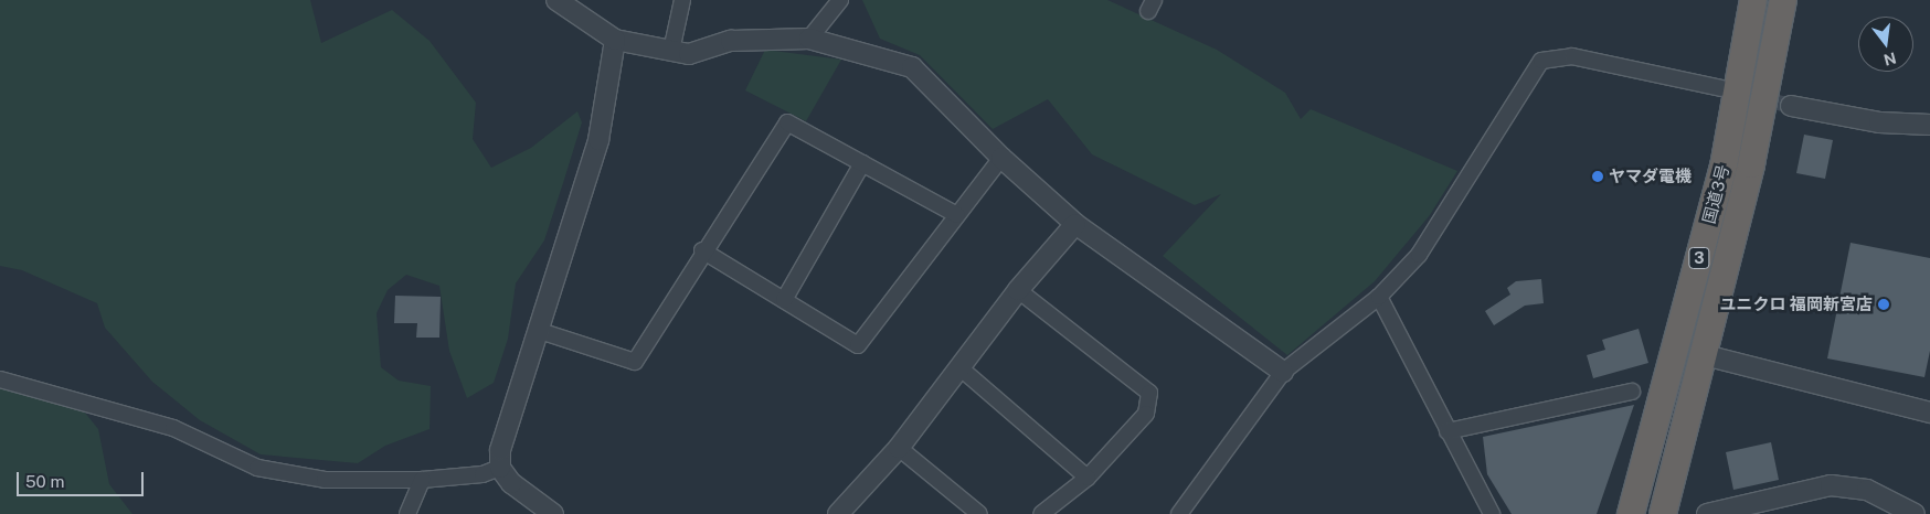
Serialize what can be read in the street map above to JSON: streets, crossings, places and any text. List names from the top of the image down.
{
  "streets": {
    "highway": ["国道3号", "3"]
  },
  "places": ["ヤマダ電機", "ユニクロ 福岡新宮店"],
  "scale_bar": "50 m",
  "north": "bottom"
}
